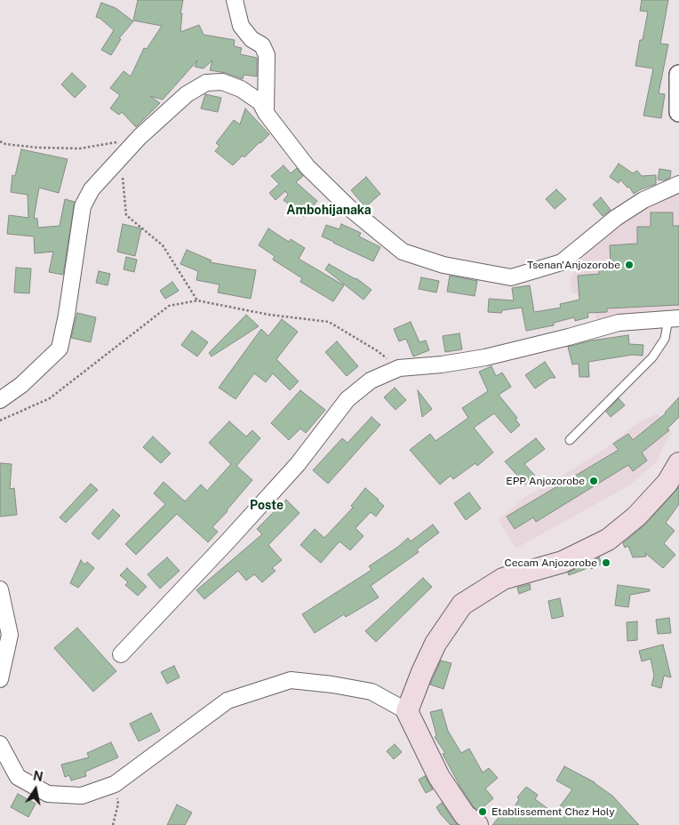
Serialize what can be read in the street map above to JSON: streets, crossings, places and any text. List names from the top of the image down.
{
  "districts": ["Ambohijanaka", "Poste"],
  "places": [
    "Tsenan'Anjozorobe",
    "EPP Anjozorobe",
    "Cecam Anjozorobe",
    "Etablissement Chez Holy"
  ],
  "north": "top"
}
